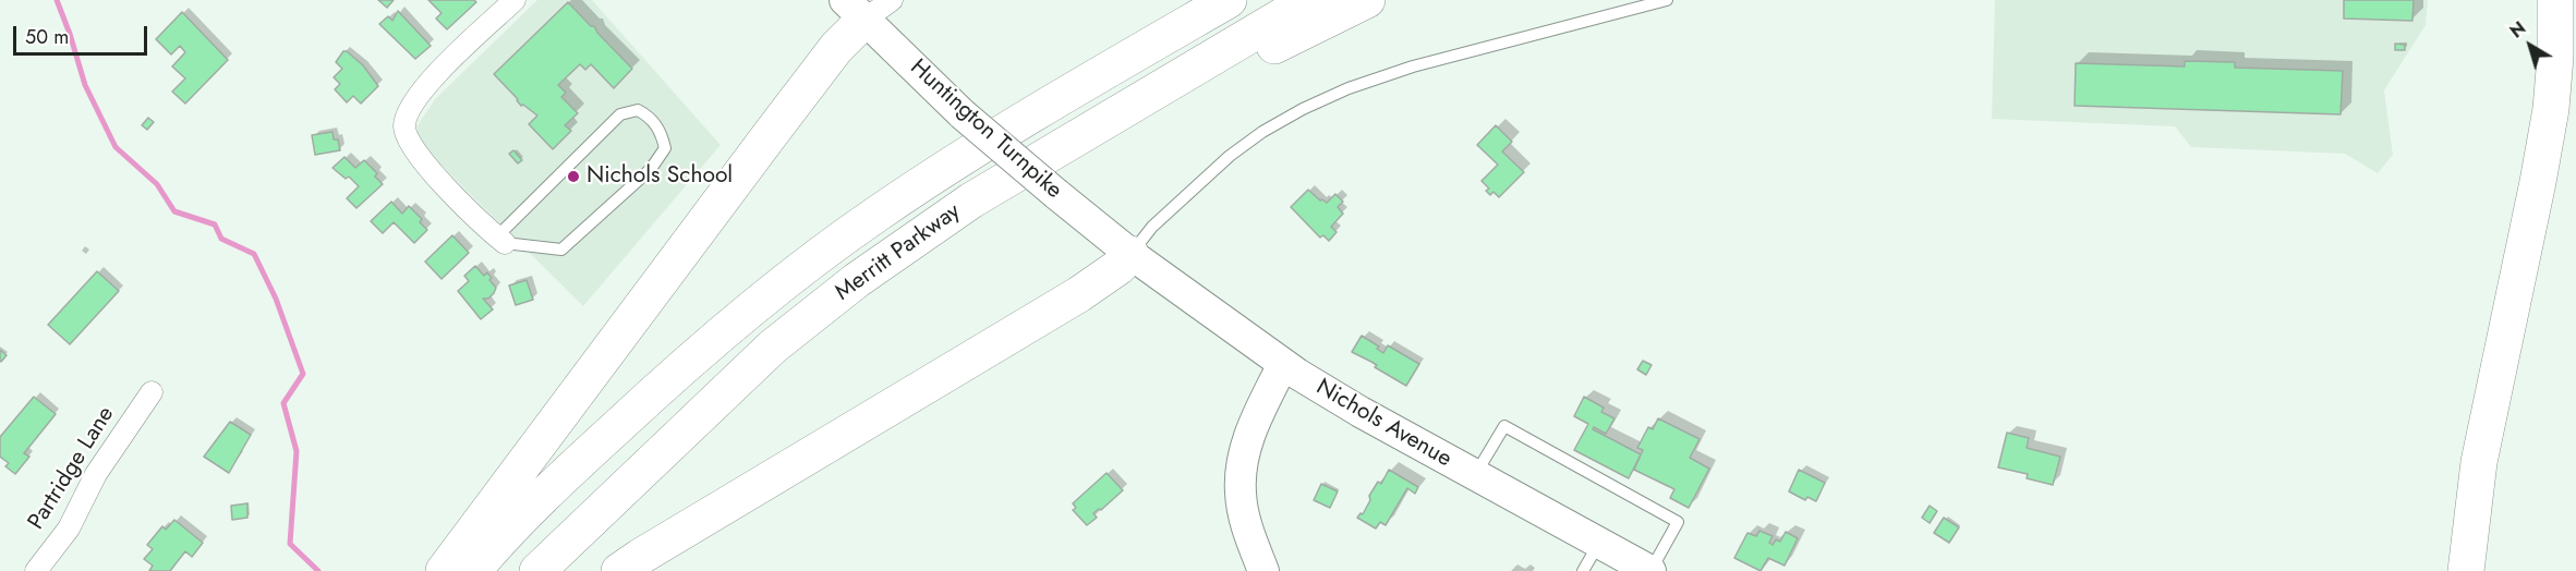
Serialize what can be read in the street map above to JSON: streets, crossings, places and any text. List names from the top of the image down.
{
  "streets": {
    "highway": ["Merritt Parkway"],
    "main road": ["Huntington Turnpike", "Nichols Avenue"],
    "street": ["Partridge Lane"]
  },
  "crossings": [
    ["Huntington Turnpike", "Nichols Avenue"]
  ],
  "places": ["Nichols School"],
  "scale_bar": "50 m",
  "north": "top left"
}
